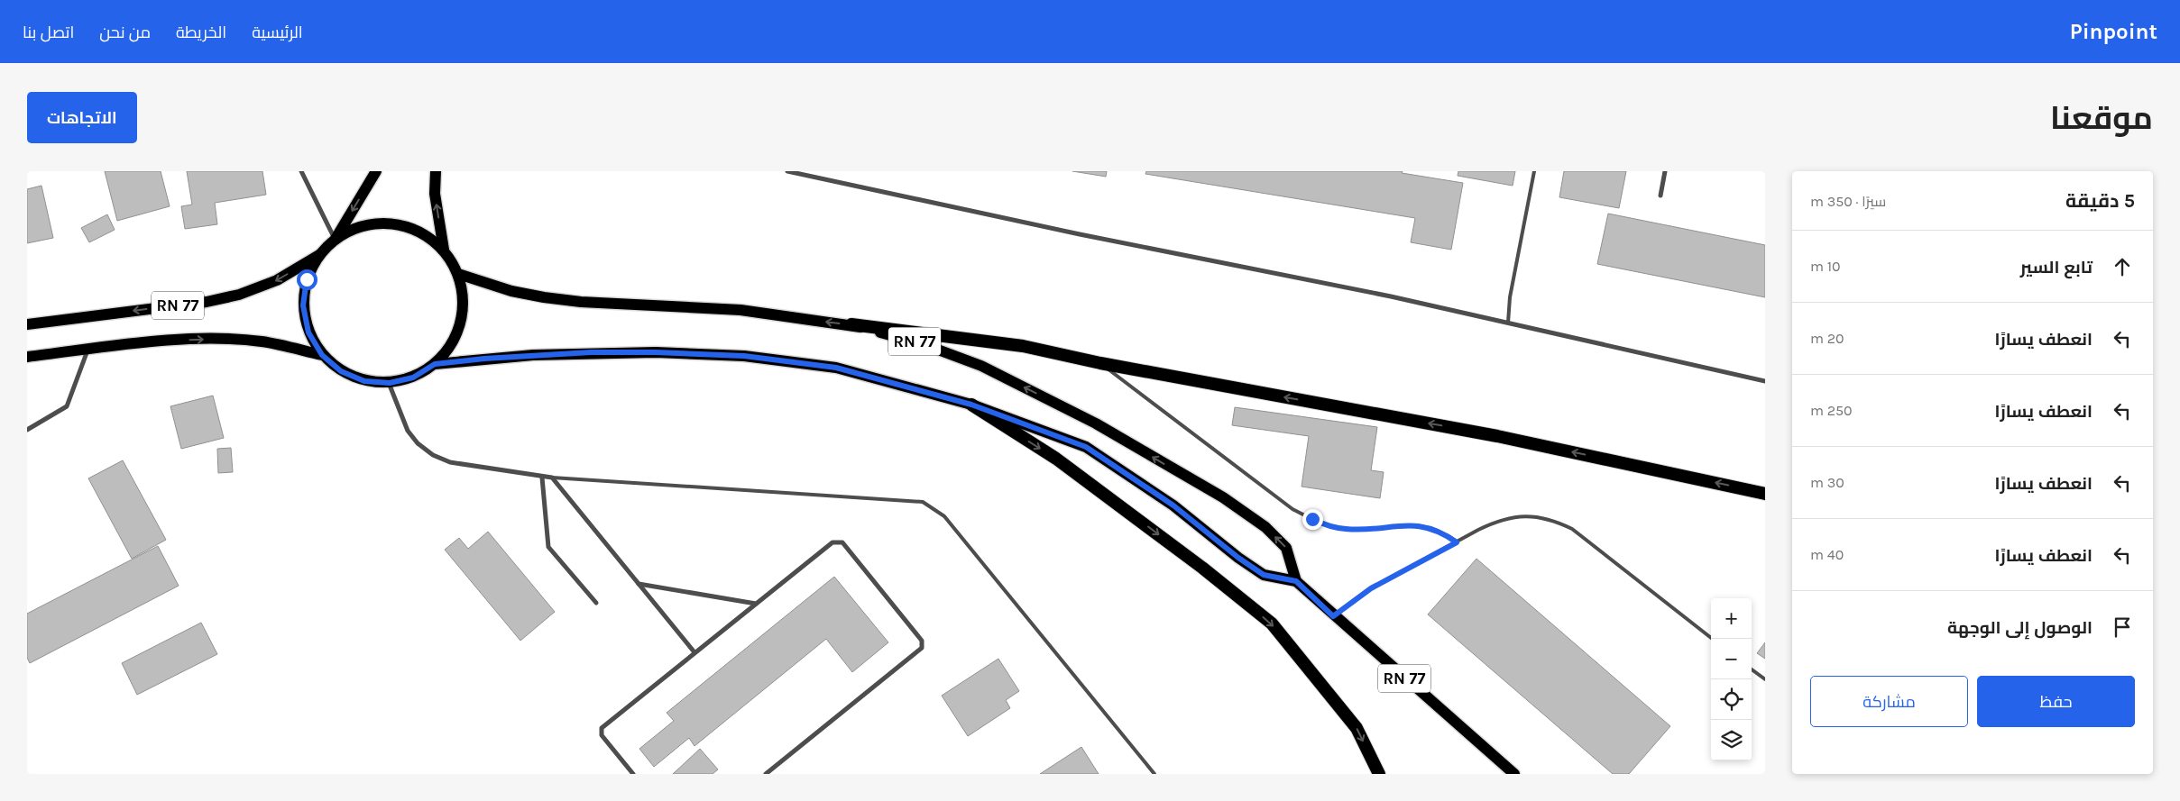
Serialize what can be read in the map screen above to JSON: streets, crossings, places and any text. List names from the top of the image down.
{
  "streets": {
    "main road": ["RN 77"]
  },
  "page": {
    "header": "Pinpoint",
    "nav": [
      "الرئيسية",
      "الخريطة",
      "من نحن",
      "اتصل بنا"
    ],
    "title": "موقعنا",
    "buttons": [
      "الاتجاهات",
      ["حفظ", "مشاركة"]
    ],
    "heading": ["5 دقيقة", "سيرًا · 350 m"],
    "list": [
      ["تابع السير", "10 m"],
      ["انعطف يسارًا", "20 m"],
      ["انعطف يسارًا", "250 m"],
      ["انعطف يسارًا", "30 m"],
      ["انعطف يسارًا", "40 m"],
      "الوصول إلى الوجهة"
    ],
    "map_buttons": ["+", "−"]
  }
}
